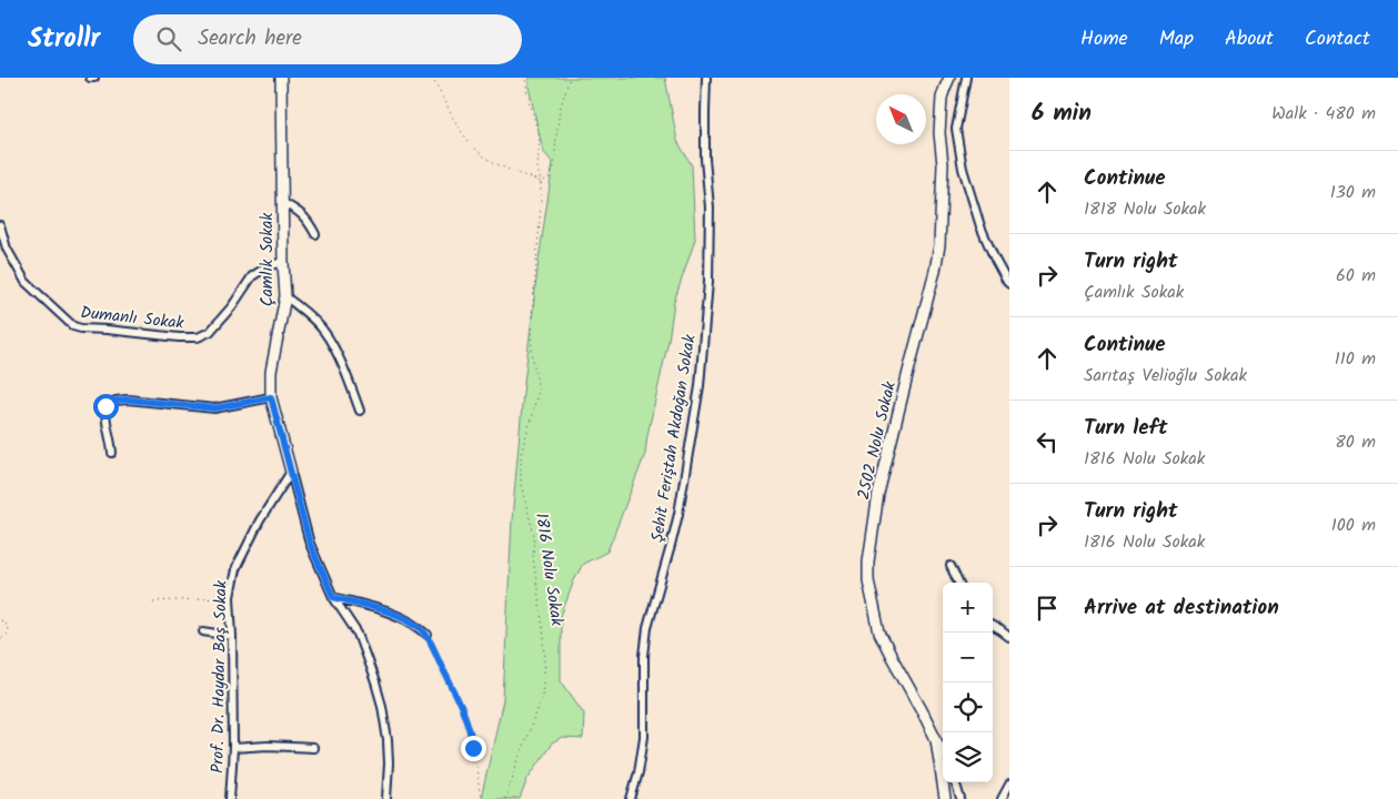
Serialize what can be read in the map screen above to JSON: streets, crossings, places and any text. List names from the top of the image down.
{
  "streets": {
    "street": [
      "Çamlık Sokak",
      "Dumanlı Sokak",
      "Şehit Feriştah Akdoğan Sokak",
      "2502 Nolu Sokak",
      "Prof. Dr. Haydar Baş Sokak"
    ],
    "path": ["1816 Nolu Sokak"]
  },
  "crossings": [
    ["Çamlık Sokak", "Dumanlı Sokak"],
    ["Çamlık Sokak", "Prof. Dr. Haydar Baş Sokak"]
  ],
  "north": "top left",
  "page": {
    "header": "Strollr",
    "search": "Search here",
    "nav": [
      "Home",
      "Map",
      "About",
      "Contact"
    ],
    "heading": ["6 min", "Walk · 480 m"],
    "list": [
      ["Continue", "1818 Nolu Sokak", "130 m"],
      ["Turn right", "Çamlık Sokak", "60 m"],
      ["Continue", "Sarıtaş Velioğlu Sokak", "110 m"],
      ["Turn left", "1816 Nolu Sokak", "80 m"],
      ["Turn right", "1816 Nolu Sokak", "100 m"],
      "Arrive at destination"
    ],
    "map_buttons": ["+", "−"]
  }
}
